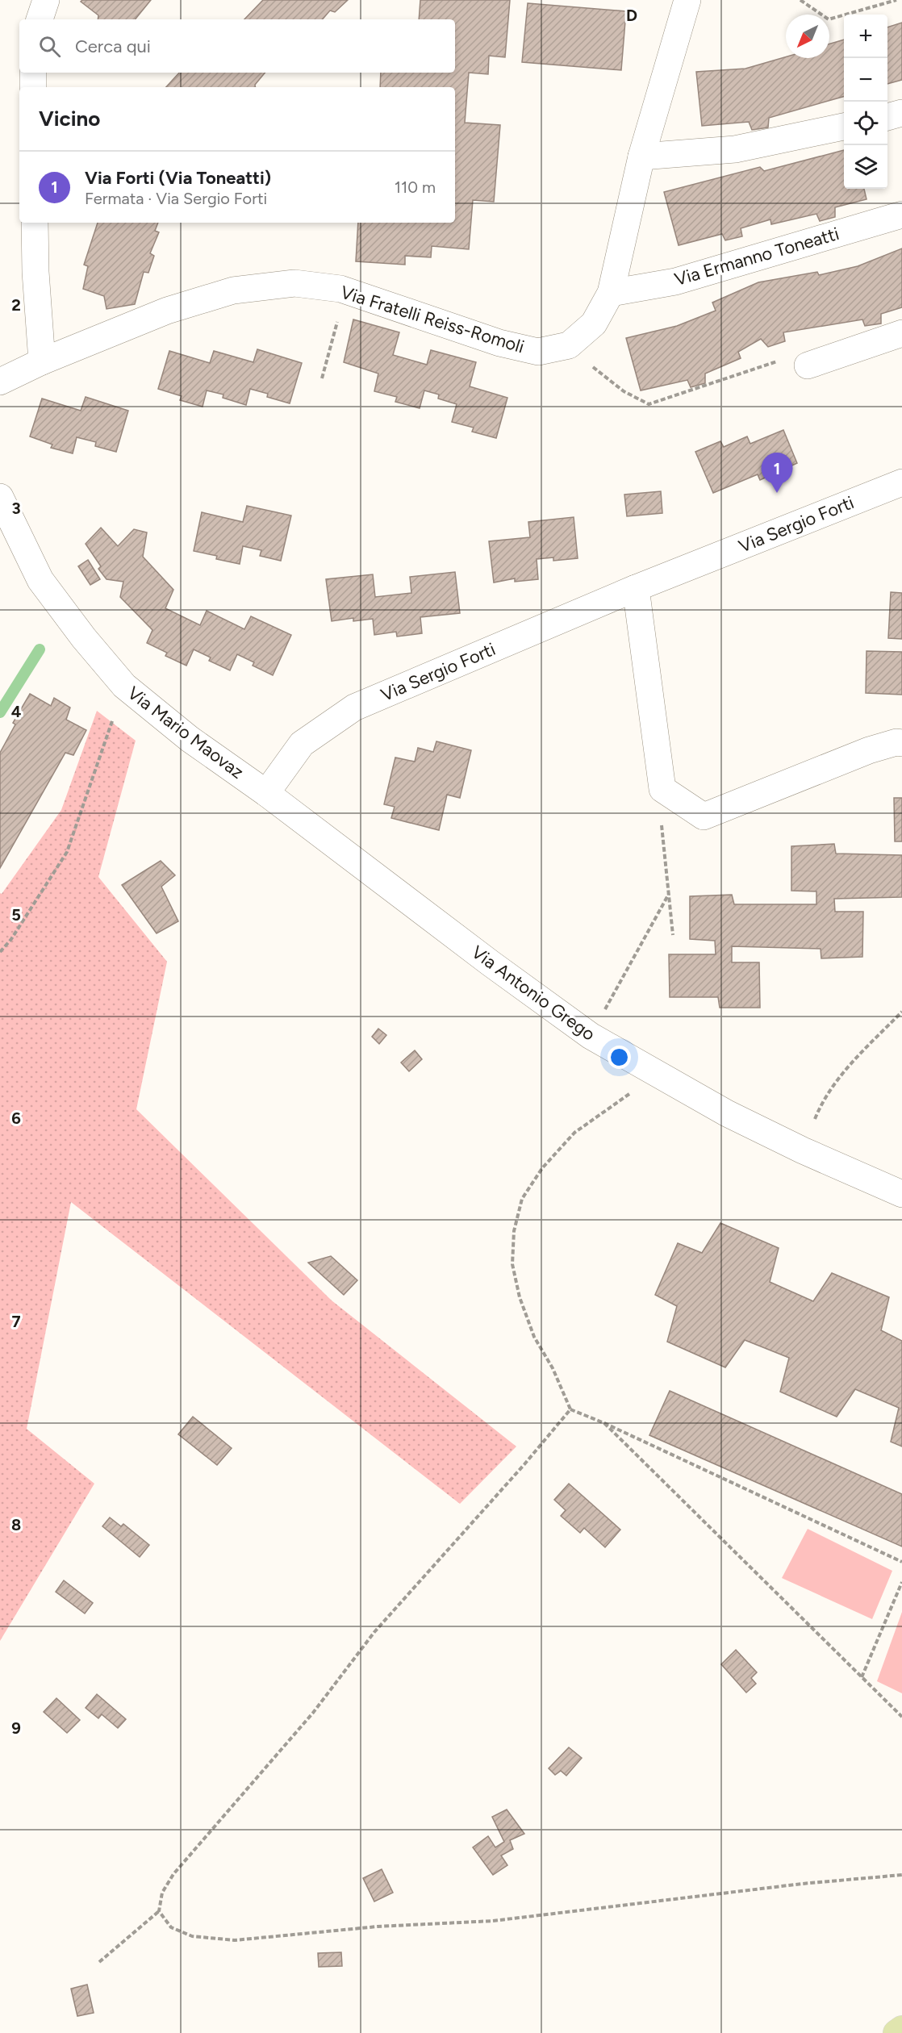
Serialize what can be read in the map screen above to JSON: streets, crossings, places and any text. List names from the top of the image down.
{
  "streets": {
    "street": [
      "Via Ermanno Toneatti",
      "Via Fratelli Reiss-Romoli",
      "Via Sergio Forti",
      "Via Mario Maovaz",
      "Via Antonio Grego"
    ]
  },
  "crossings": [
    ["Via Ermanno Toneatti", "Via Fratelli Reiss-Romoli"],
    ["Via Sergio Forti", "Via Mario Maovaz"],
    ["Via Sergio Forti", "Via Antonio Grego"],
    ["Via Mario Maovaz", "Via Antonio Grego"]
  ],
  "north": "bottom left",
  "page": {
    "map_buttons": ["+", "−"],
    "search": "Cerca qui",
    "heading": "Vicino",
    "list": [
      {
        "mark": "1",
        "name": "Via Forti (Via Toneatti)",
        "note": "Fermata · Via Sergio Forti",
        "value": "110 m"
      }
    ],
    "pins": "1"
  },
  "grid": {
    "columns": ["D"],
    "rows": [
      "2",
      "3",
      "4",
      "5",
      "6",
      "7",
      "8",
      "9"
    ]
  }
}
